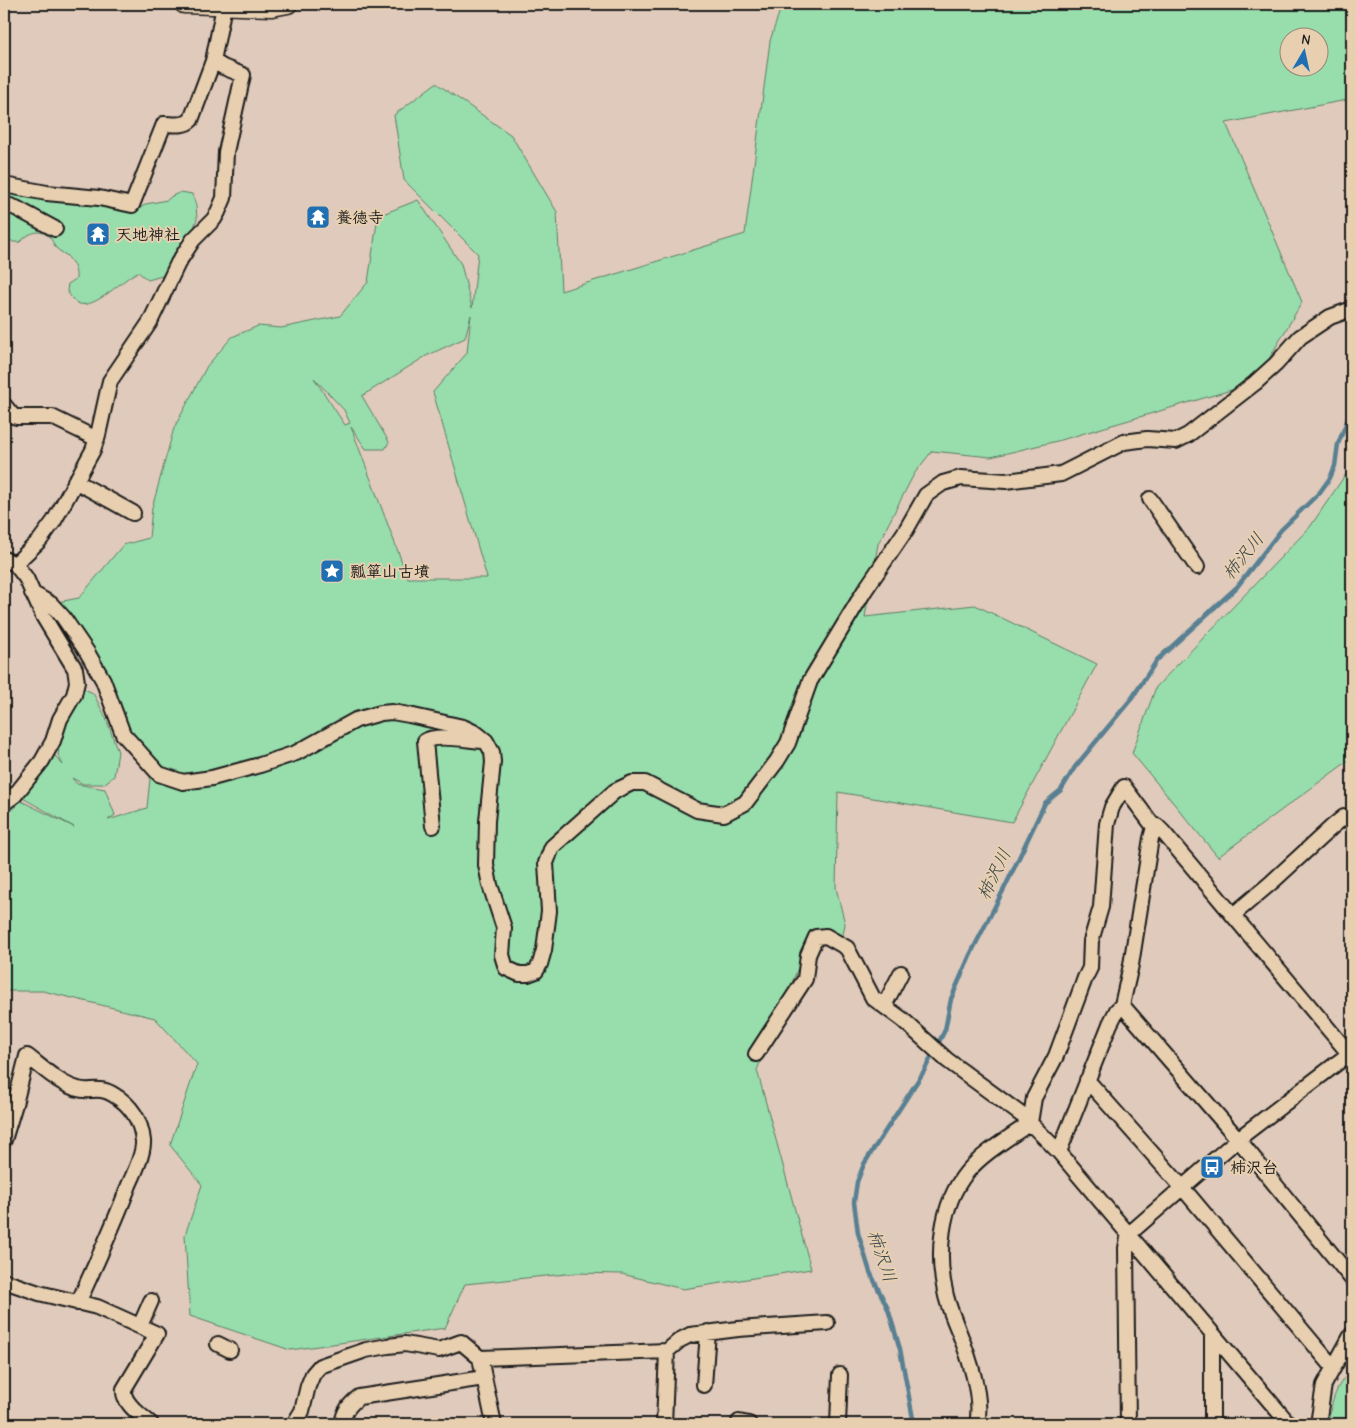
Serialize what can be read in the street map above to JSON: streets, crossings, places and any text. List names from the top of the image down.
{
  "water": ["柿沢川"],
  "places": {
    "temple": ["養徳寺", "天地神社"],
    "place": ["瓢箪山古墳"],
    "bus stop": ["柿沢台"]
  },
  "north": "top"
}
